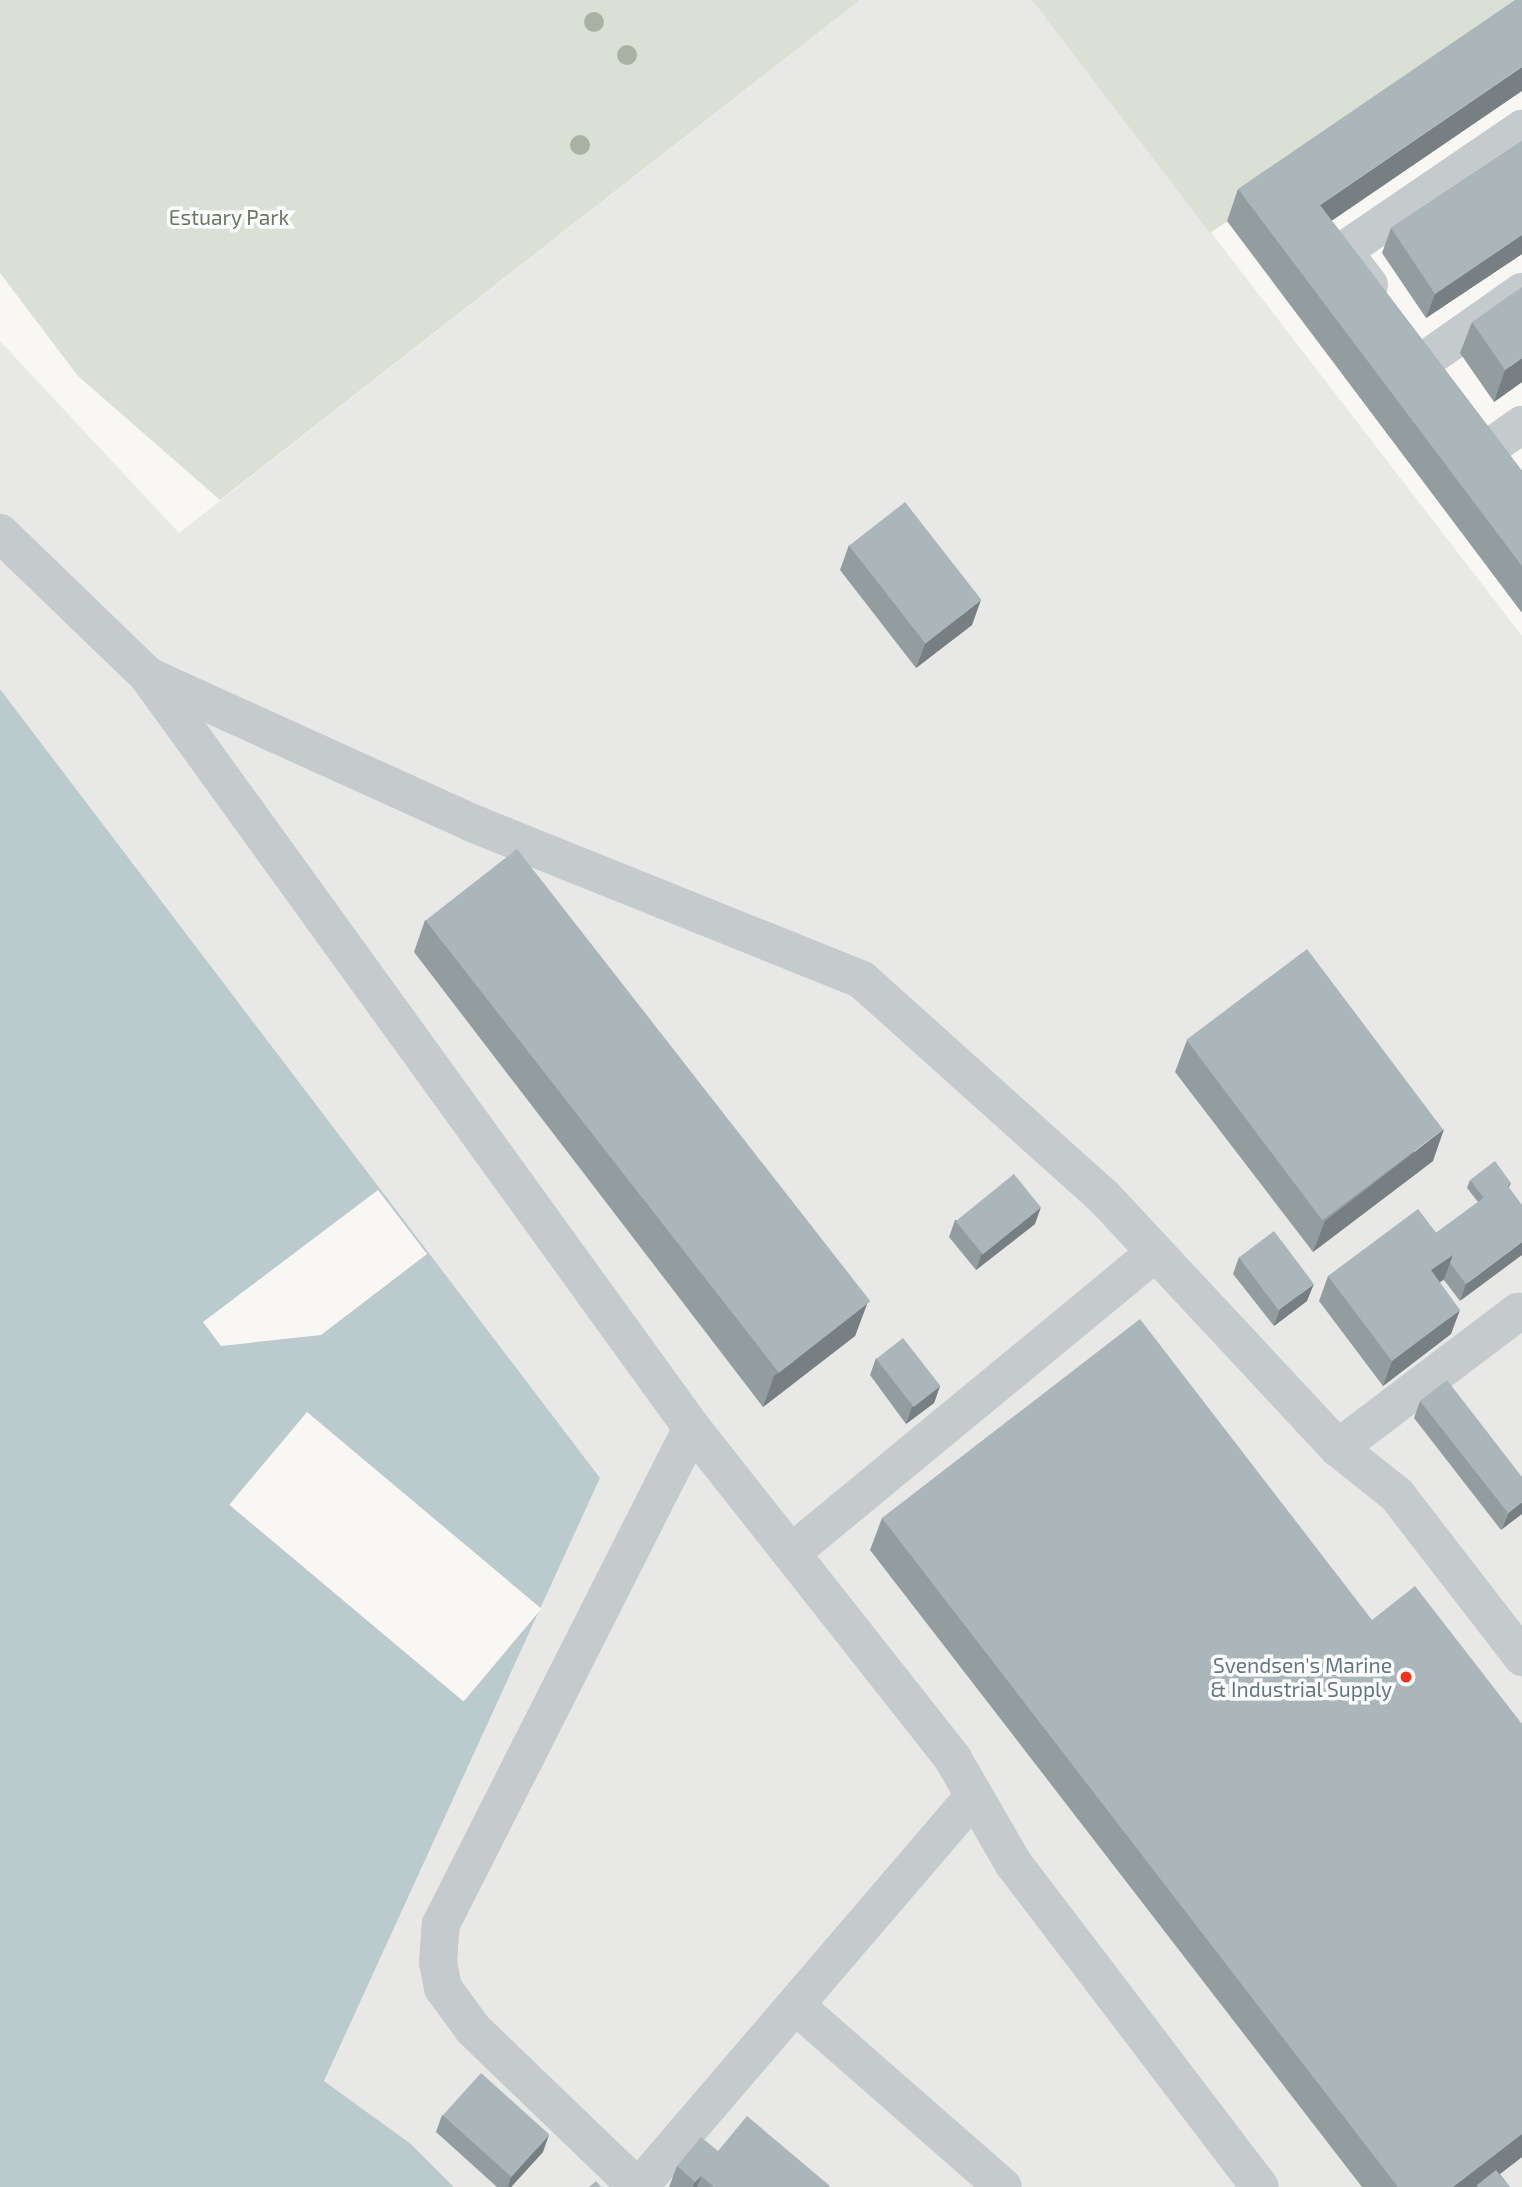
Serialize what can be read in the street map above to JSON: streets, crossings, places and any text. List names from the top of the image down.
{
  "parks": ["Estuary Park"],
  "places": ["Svendsen's Marine & Industrial Supply"]
}
